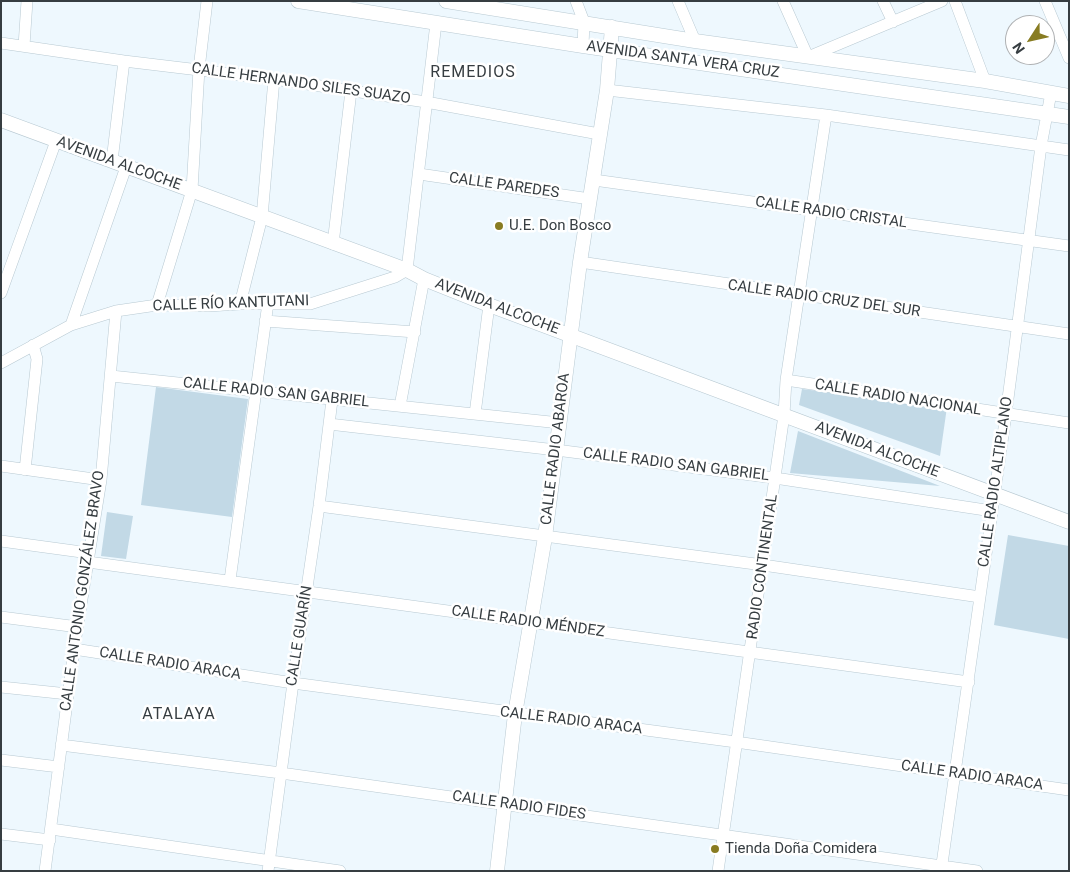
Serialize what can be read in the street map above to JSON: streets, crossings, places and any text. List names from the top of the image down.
{
  "streets": {
    "street": [
      "AVENIDA SANTA VERA CRUZ",
      "CALLE HERNANDO SILES SUAZO",
      "AVENIDA ALCOCHE",
      "CALLE PAREDES",
      "CALLE RADIO CRISTAL",
      "CALLE RADIO CRUZ DEL SUR",
      "CALLE RÍO KANTUTANI",
      "CALLE RADIO SAN GABRIEL",
      "CALLE RADIO NACIONAL",
      "CALLE RADIO ABAROA",
      "CALLE RADIO ALTIPLANO",
      "RADIO CONTINENTAL",
      "CALLE ANTONIO GONZÁLEZ BRAVO",
      "CALLE RADIO MÉNDEZ",
      "CALLE GUARÍN",
      "CALLE RADIO ARACA",
      "CALLE RADIO FIDES"
    ]
  },
  "crossings": [
    ["AVENIDA SANTA VERA CRUZ", "CALLE RADIO ABAROA"],
    ["AVENIDA SANTA VERA CRUZ", "CALLE RADIO ALTIPLANO"],
    ["CALLE HERNANDO SILES SUAZO", "CALLE RADIO ABAROA"],
    ["AVENIDA ALCOCHE", "CALLE RÍO KANTUTANI"],
    ["AVENIDA ALCOCHE", "CALLE RADIO ABAROA"],
    ["AVENIDA ALCOCHE", "CALLE RADIO ALTIPLANO"],
    ["AVENIDA ALCOCHE", "RADIO CONTINENTAL"],
    ["CALLE PAREDES", "CALLE RADIO ABAROA"],
    ["CALLE RADIO CRISTAL", "CALLE RADIO ABAROA"],
    ["CALLE RADIO CRISTAL", "CALLE RADIO ALTIPLANO"],
    ["CALLE RADIO CRISTAL", "RADIO CONTINENTAL"],
    ["CALLE RADIO CRUZ DEL SUR", "CALLE RADIO ABAROA"],
    ["CALLE RADIO CRUZ DEL SUR", "CALLE RADIO ALTIPLANO"],
    ["CALLE RADIO CRUZ DEL SUR", "RADIO CONTINENTAL"],
    ["CALLE RÍO KANTUTANI", "CALLE ANTONIO GONZÁLEZ BRAVO"],
    ["CALLE RADIO SAN GABRIEL", "CALLE RADIO ABAROA"],
    ["CALLE RADIO SAN GABRIEL", "CALLE RADIO ALTIPLANO"],
    ["CALLE RADIO SAN GABRIEL", "RADIO CONTINENTAL"],
    ["CALLE RADIO SAN GABRIEL", "CALLE ANTONIO GONZÁLEZ BRAVO"],
    ["CALLE RADIO SAN GABRIEL", "CALLE GUARÍN"],
    ["CALLE RADIO NACIONAL", "CALLE RADIO ALTIPLANO"],
    ["CALLE RADIO NACIONAL", "RADIO CONTINENTAL"],
    ["CALLE RADIO ABAROA", "CALLE RADIO MÉNDEZ"],
    ["CALLE RADIO ABAROA", "CALLE RADIO ARACA"],
    ["CALLE RADIO ABAROA", "CALLE RADIO FIDES"],
    ["CALLE RADIO ALTIPLANO", "CALLE RADIO MÉNDEZ"],
    ["CALLE RADIO ALTIPLANO", "CALLE RADIO ARACA"],
    ["CALLE RADIO ALTIPLANO", "CALLE RADIO FIDES"],
    ["RADIO CONTINENTAL", "CALLE RADIO MÉNDEZ"],
    ["RADIO CONTINENTAL", "CALLE RADIO ARACA"],
    ["RADIO CONTINENTAL", "CALLE RADIO FIDES"],
    ["CALLE ANTONIO GONZÁLEZ BRAVO", "CALLE RADIO MÉNDEZ"],
    ["CALLE ANTONIO GONZÁLEZ BRAVO", "CALLE RADIO ARACA"],
    ["CALLE ANTONIO GONZÁLEZ BRAVO", "CALLE RADIO FIDES"],
    ["CALLE RADIO MÉNDEZ", "CALLE GUARÍN"],
    ["CALLE GUARÍN", "CALLE RADIO ARACA"],
    ["CALLE GUARÍN", "CALLE RADIO FIDES"]
  ],
  "districts": ["REMEDIOS", "ATALAYA"],
  "places": ["U.E. Don Bosco", "Tienda Doña Comidera"],
  "north": "bottom left"
}
